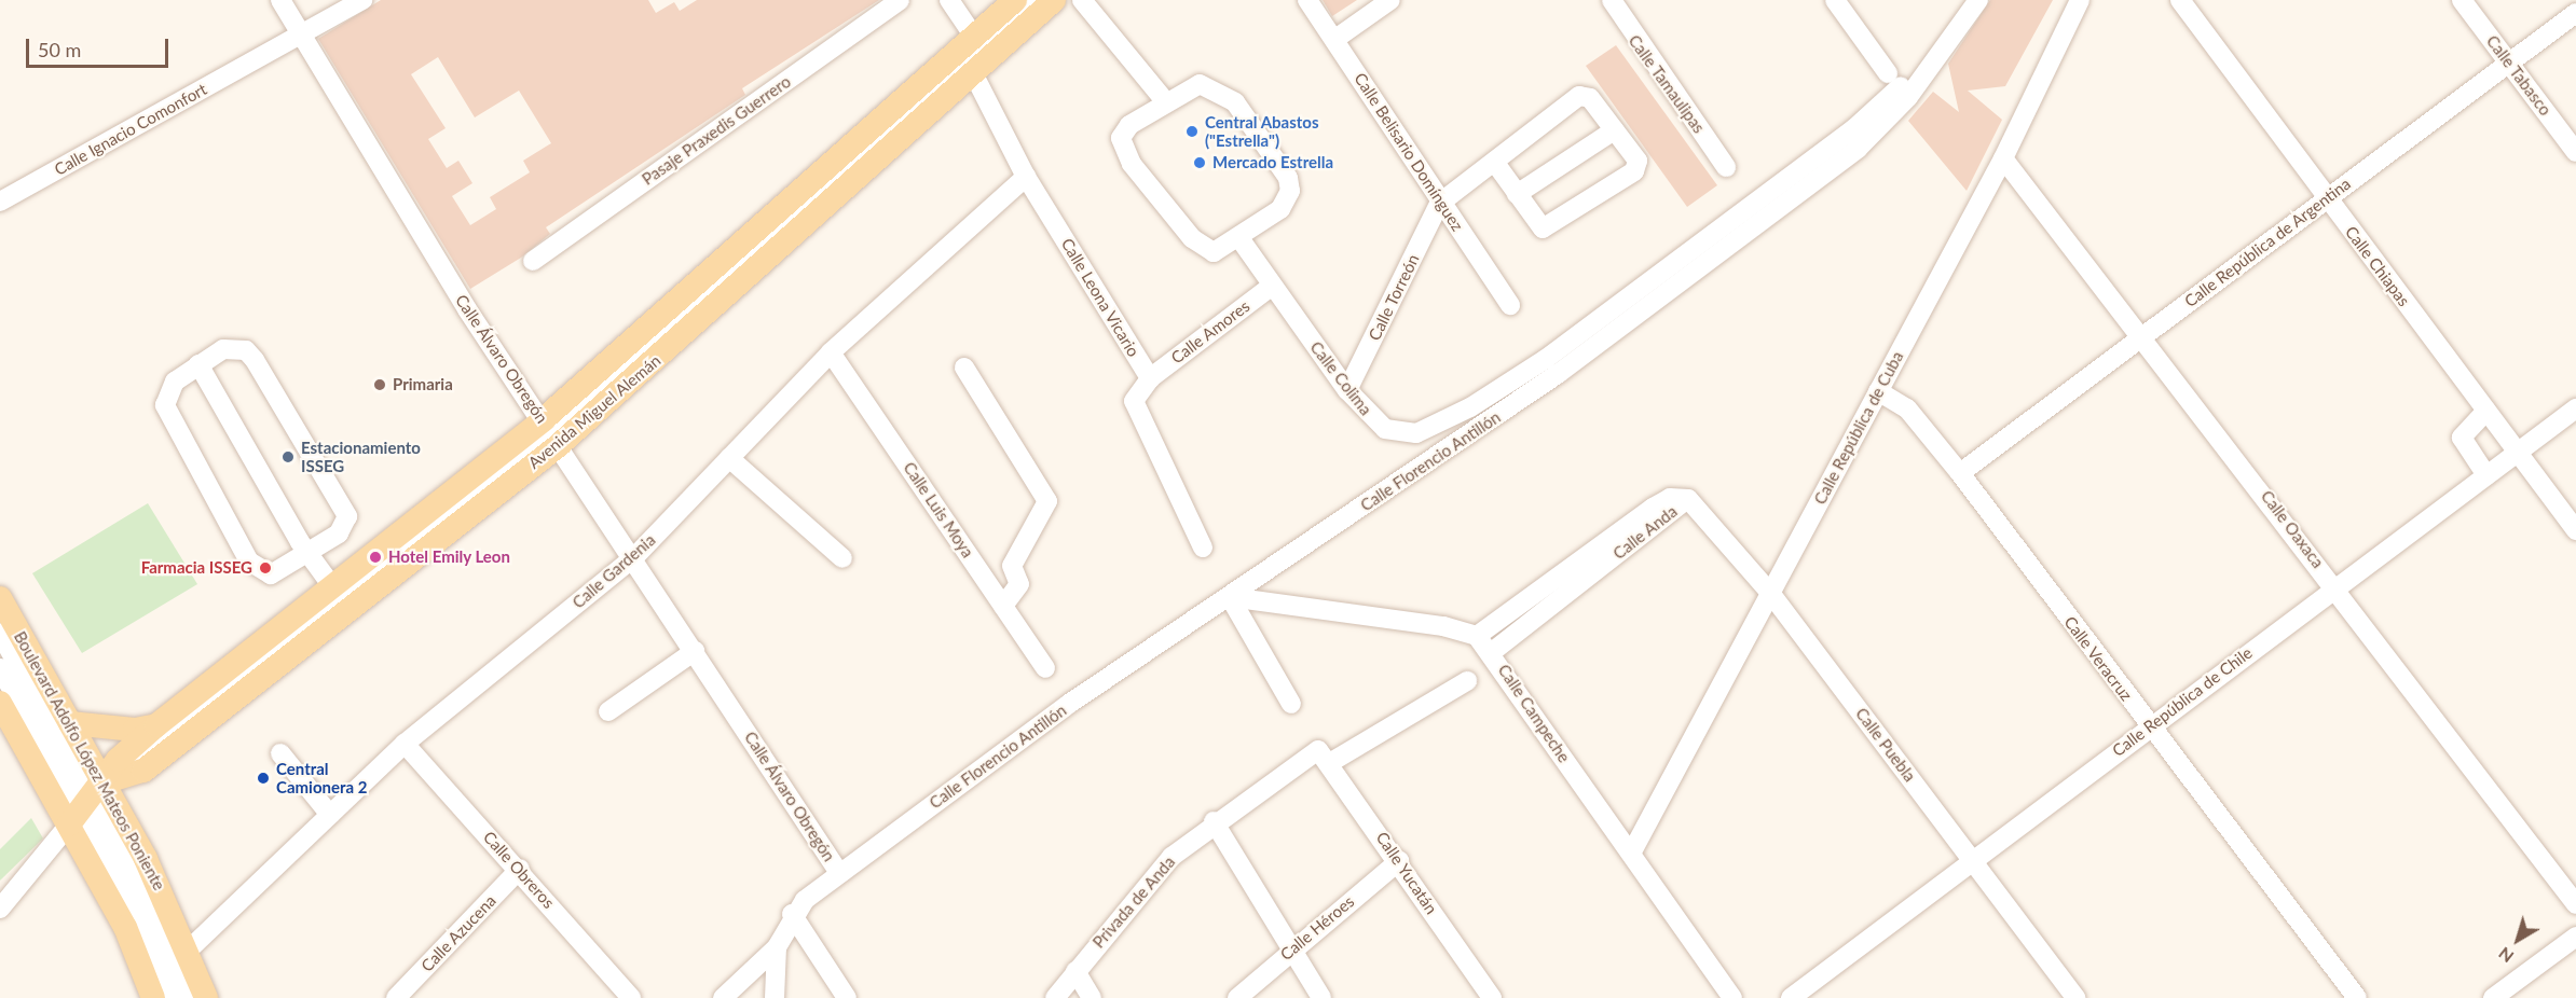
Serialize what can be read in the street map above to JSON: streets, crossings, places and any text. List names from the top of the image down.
{
  "streets": {
    "main road": ["Avenida Miguel Alemán", "Boulevard Adolfo López Mateos Poniente"],
    "street": [
      "Calle Tabasco",
      "Calle Tamaulipas",
      "Calle Ignacio Comonfort",
      "Pasaje Praxedis Guerrero",
      "Calle Belisario Domínguez",
      "Calle República de Argentina",
      "Calle Chiapas",
      "Calle Leona Vicario",
      "Calle Torreón",
      "Calle Amores",
      "Calle Álvaro Obregón",
      "Calle Colima",
      "Calle República de Cuba",
      "Calle Florencio Antillón",
      "Calle Luis Moya",
      "Calle Oaxaca",
      "Calle Anda",
      "Calle Gardenia",
      "Calle Veracruz",
      "Calle República de Chile",
      "Calle Campeche",
      "Calle Puebla",
      "Calle Obreros",
      "Calle Yucatán",
      "Privada de Anda",
      "Calle Héroes",
      "Calle Azucena"
    ]
  },
  "crossings": [
    ["Calle Tabasco", "Calle República de Argentina"],
    ["Calle Ignacio Comonfort", "Calle Álvaro Obregón"],
    ["Calle Belisario Domínguez", "Calle Torreón"],
    ["Calle República de Argentina", "Calle Chiapas"],
    ["Calle República de Argentina", "Calle Oaxaca"],
    ["Calle República de Argentina", "Calle Veracruz"],
    ["Calle Chiapas", "Calle República de Chile"],
    ["Calle Leona Vicario", "Calle Amores"],
    ["Calle Leona Vicario", "Avenida Miguel Alemán"],
    ["Calle Leona Vicario", "Calle Gardenia"],
    ["Calle Torreón", "Calle Colima"],
    ["Calle Amores", "Calle Colima"],
    ["Calle Álvaro Obregón", "Avenida Miguel Alemán"],
    ["Calle Álvaro Obregón", "Calle Florencio Antillón"],
    ["Calle Álvaro Obregón", "Calle Gardenia"],
    ["Avenida Miguel Alemán", "Boulevard Adolfo López Mateos Poniente"],
    ["Calle República de Cuba", "Calle Oaxaca"],
    ["Calle República de Cuba", "Calle Veracruz"],
    ["Calle República de Cuba", "Calle Campeche"],
    ["Calle República de Cuba", "Calle Puebla"],
    ["Calle Luis Moya", "Calle Gardenia"],
    ["Calle Oaxaca", "Calle República de Chile"],
    ["Calle Anda", "Calle Campeche"],
    ["Calle Anda", "Calle Puebla"],
    ["Calle Gardenia", "Boulevard Adolfo López Mateos Poniente"],
    ["Calle Gardenia", "Calle Obreros"],
    ["Calle Veracruz", "Calle República de Chile"],
    ["Calle República de Chile", "Calle Puebla"],
    ["Calle Obreros", "Calle Azucena"],
    ["Calle Yucatán", "Privada de Anda"],
    ["Calle Yucatán", "Calle Héroes"]
  ],
  "places": [
    "Central Abastos (\"Estrella\")",
    "Mercado Estrella",
    "Primaria",
    "Estacionamiento ISSEG",
    "Hotel Emily Leon",
    "Farmacia ISSEG",
    "Central Camionera 2"
  ],
  "scale_bar": "50 m",
  "north": "bottom left"
}
